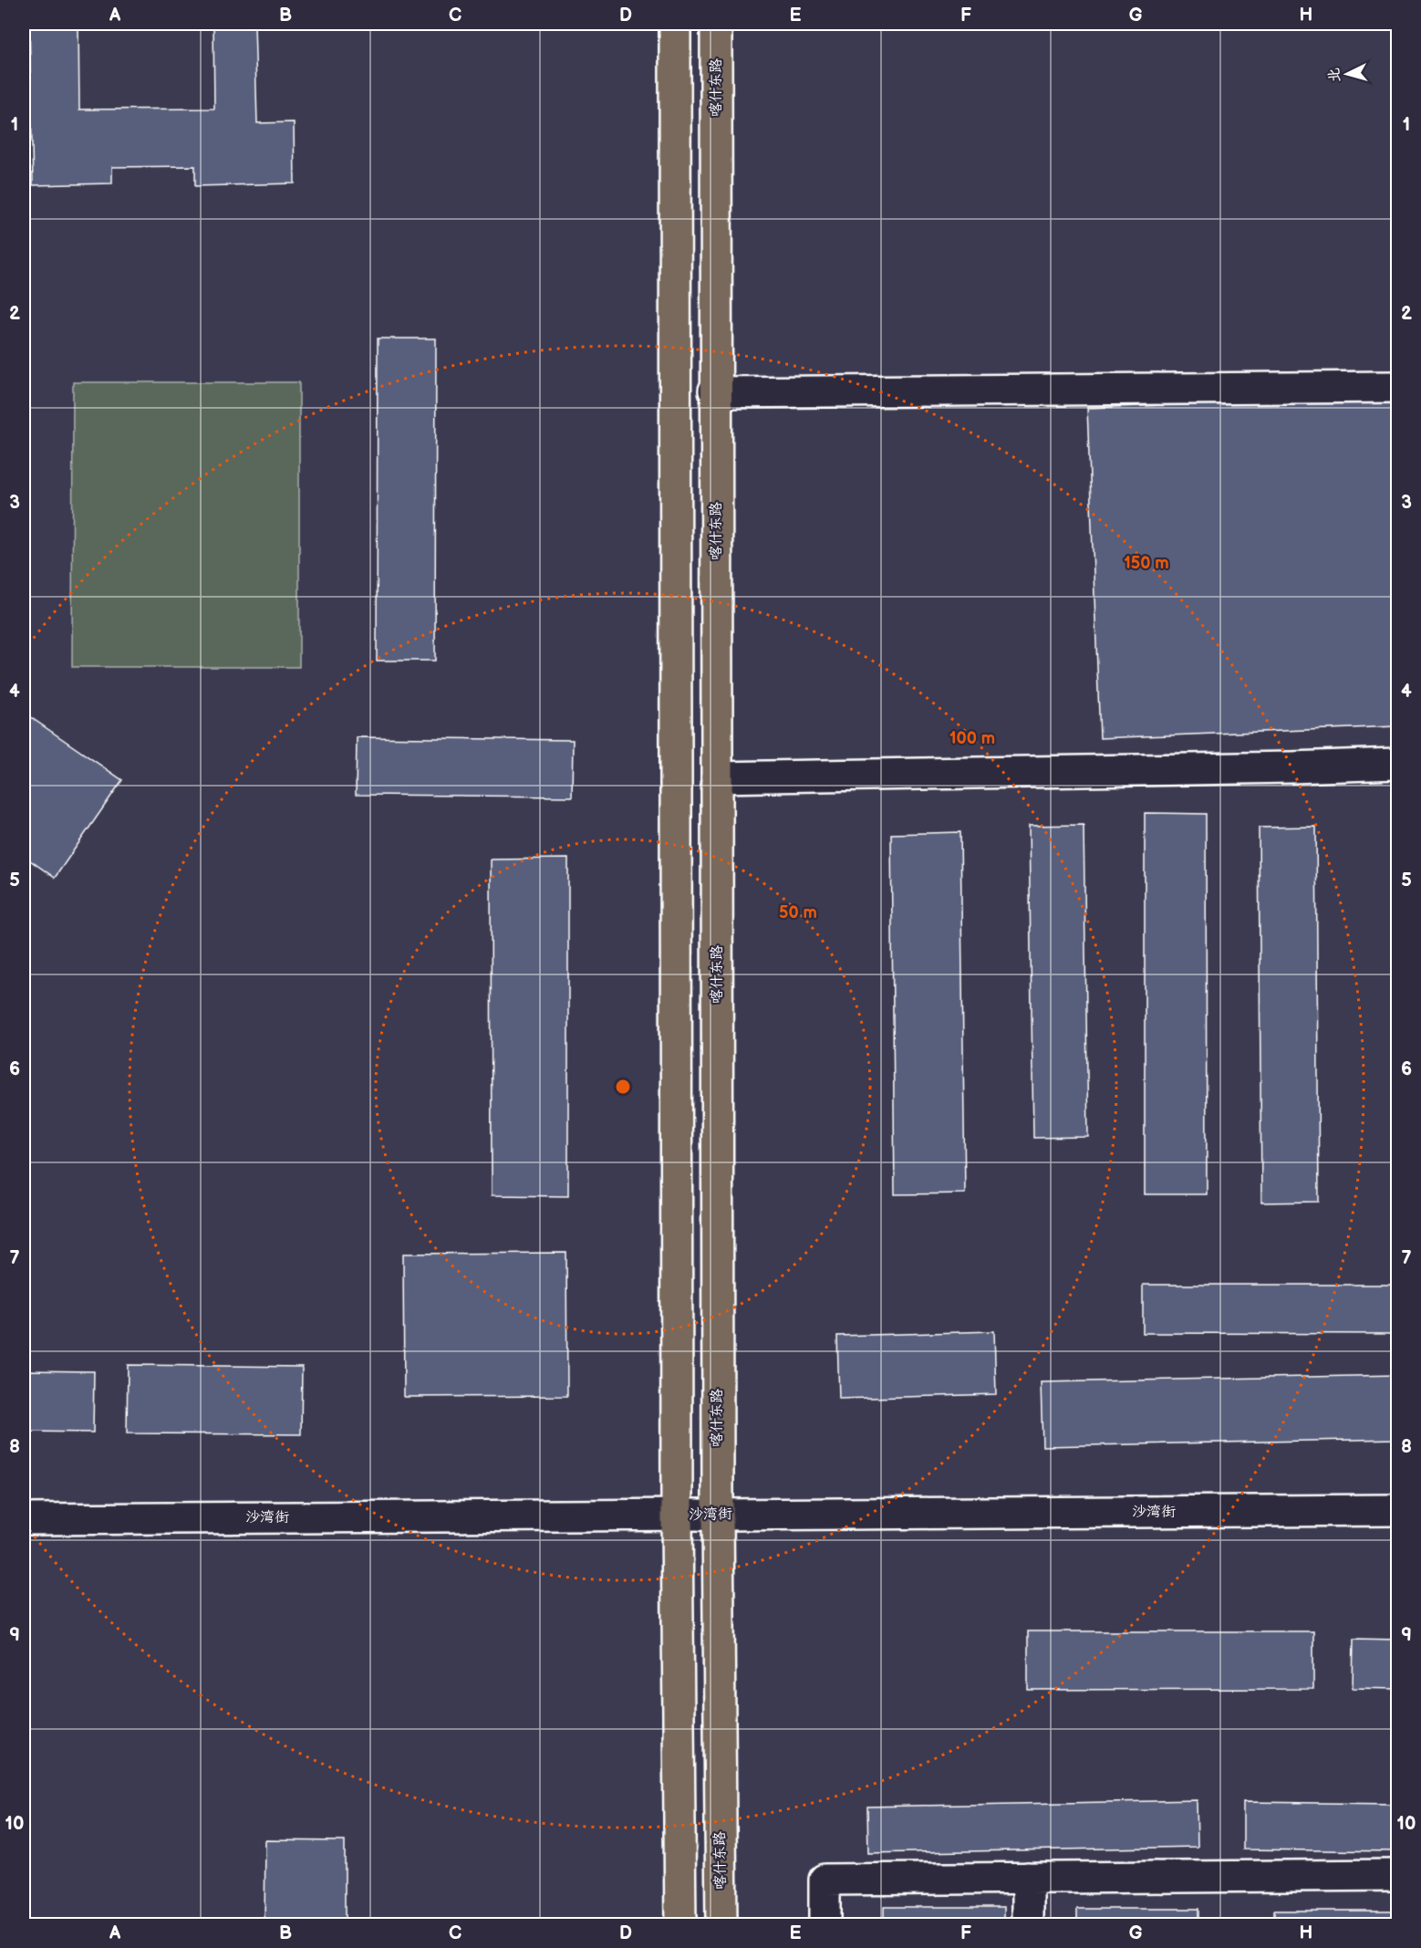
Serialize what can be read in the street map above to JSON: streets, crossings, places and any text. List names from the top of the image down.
{
  "streets": {
    "main road": ["喀什东路"],
    "street": ["沙湾街"]
  },
  "crossings": [
    ["喀什东路", "沙湾街"]
  ],
  "north": "left",
  "grid": {
    "columns": [
      "A",
      "B",
      "C",
      "D",
      "E",
      "F",
      "G",
      "H"
    ],
    "rows": [
      "1",
      "2",
      "3",
      "4",
      "5",
      "6",
      "7",
      "8",
      "9",
      "10"
    ]
  },
  "rings": ["150 m", "100 m", "50 m"]
}
